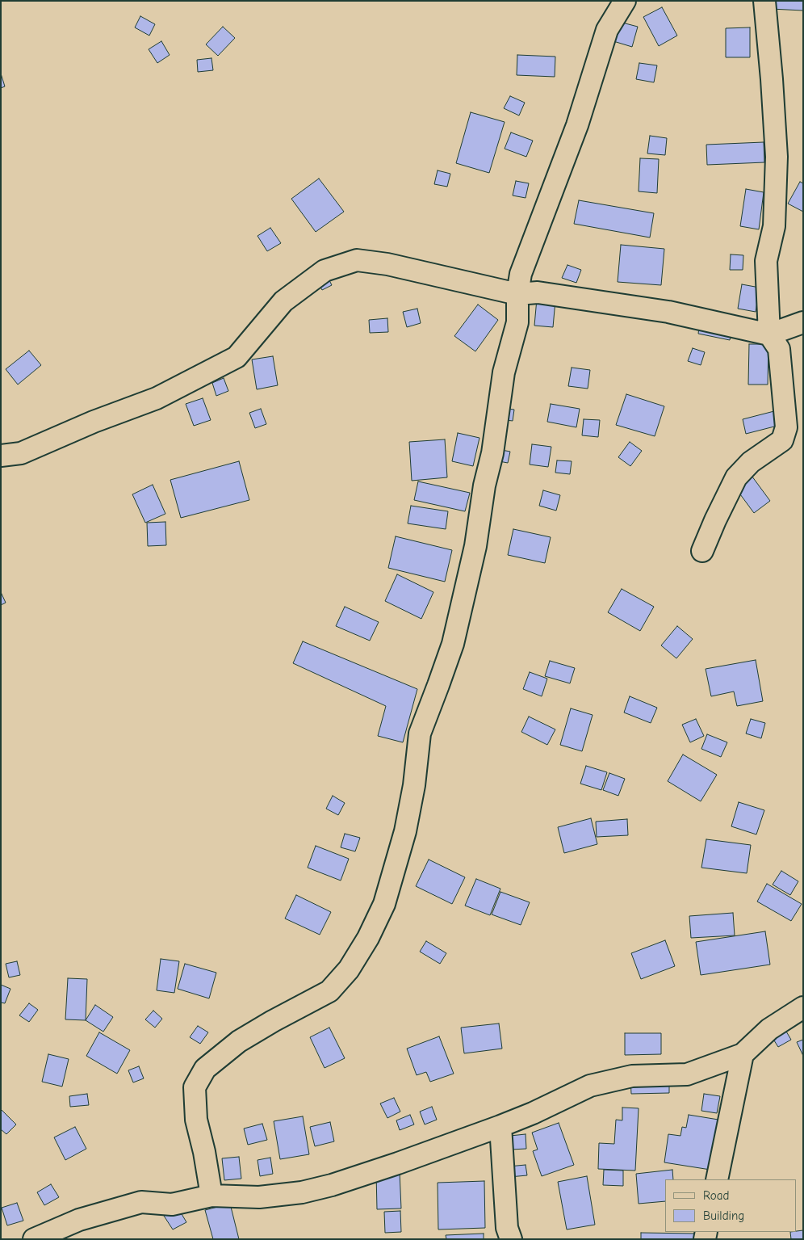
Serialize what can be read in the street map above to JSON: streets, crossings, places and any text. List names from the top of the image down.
{
  "legend": ["Road", "Building"]
}
